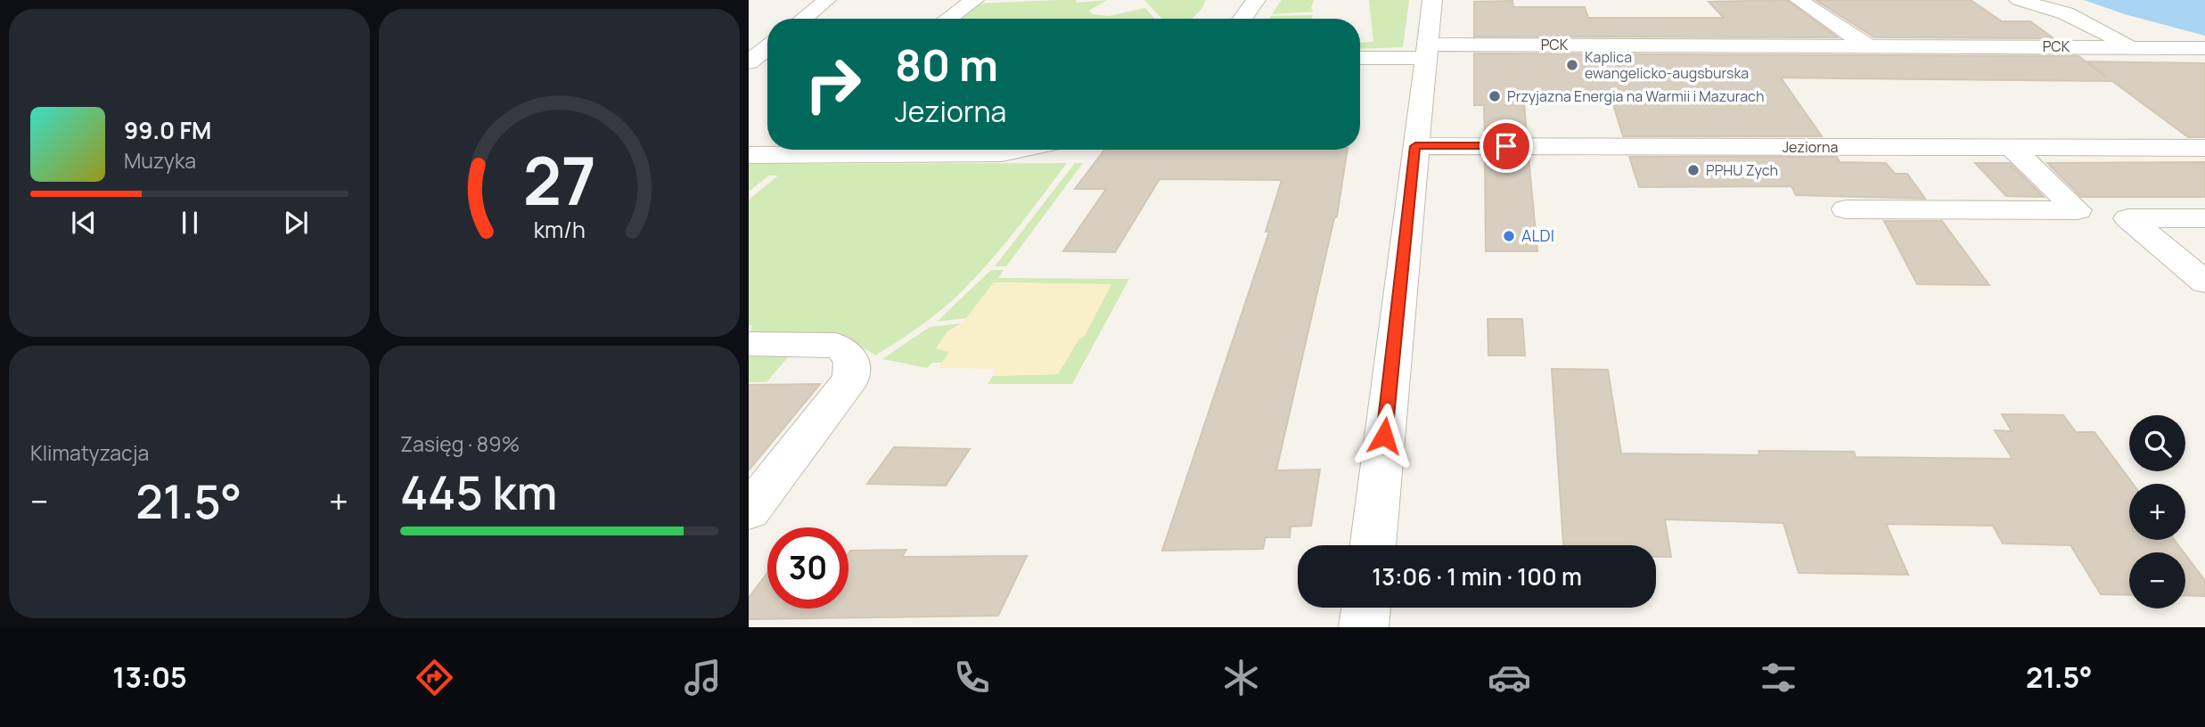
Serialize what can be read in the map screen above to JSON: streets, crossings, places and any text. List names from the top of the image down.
{
  "streets": {
    "street": ["PCK", "Jeziorna"]
  },
  "places": [
    "Kaplica ewangelicko-augsburska",
    "Przyjazna Energia na Warmii i Mazurach",
    "PPHU Zych",
    "ALDI"
  ],
  "page": {
    "turn": ["80 m", "Jeziorna"],
    "song": ["99.0 FM", "Muzyka"],
    "tile": [
      "Klimatyzacja",
      ["Zasięg · 89%", "445 km"]
    ],
    "map_buttons": ["+", "−"],
    "heat": ["−", "21.5°", "+"],
    "limit": "30",
    "trip": "13:06 · 1 min · 100 m",
    "tabs": ["13:05", "21.5°"],
    "gauge": ["27", "km/h"]
  }
}
